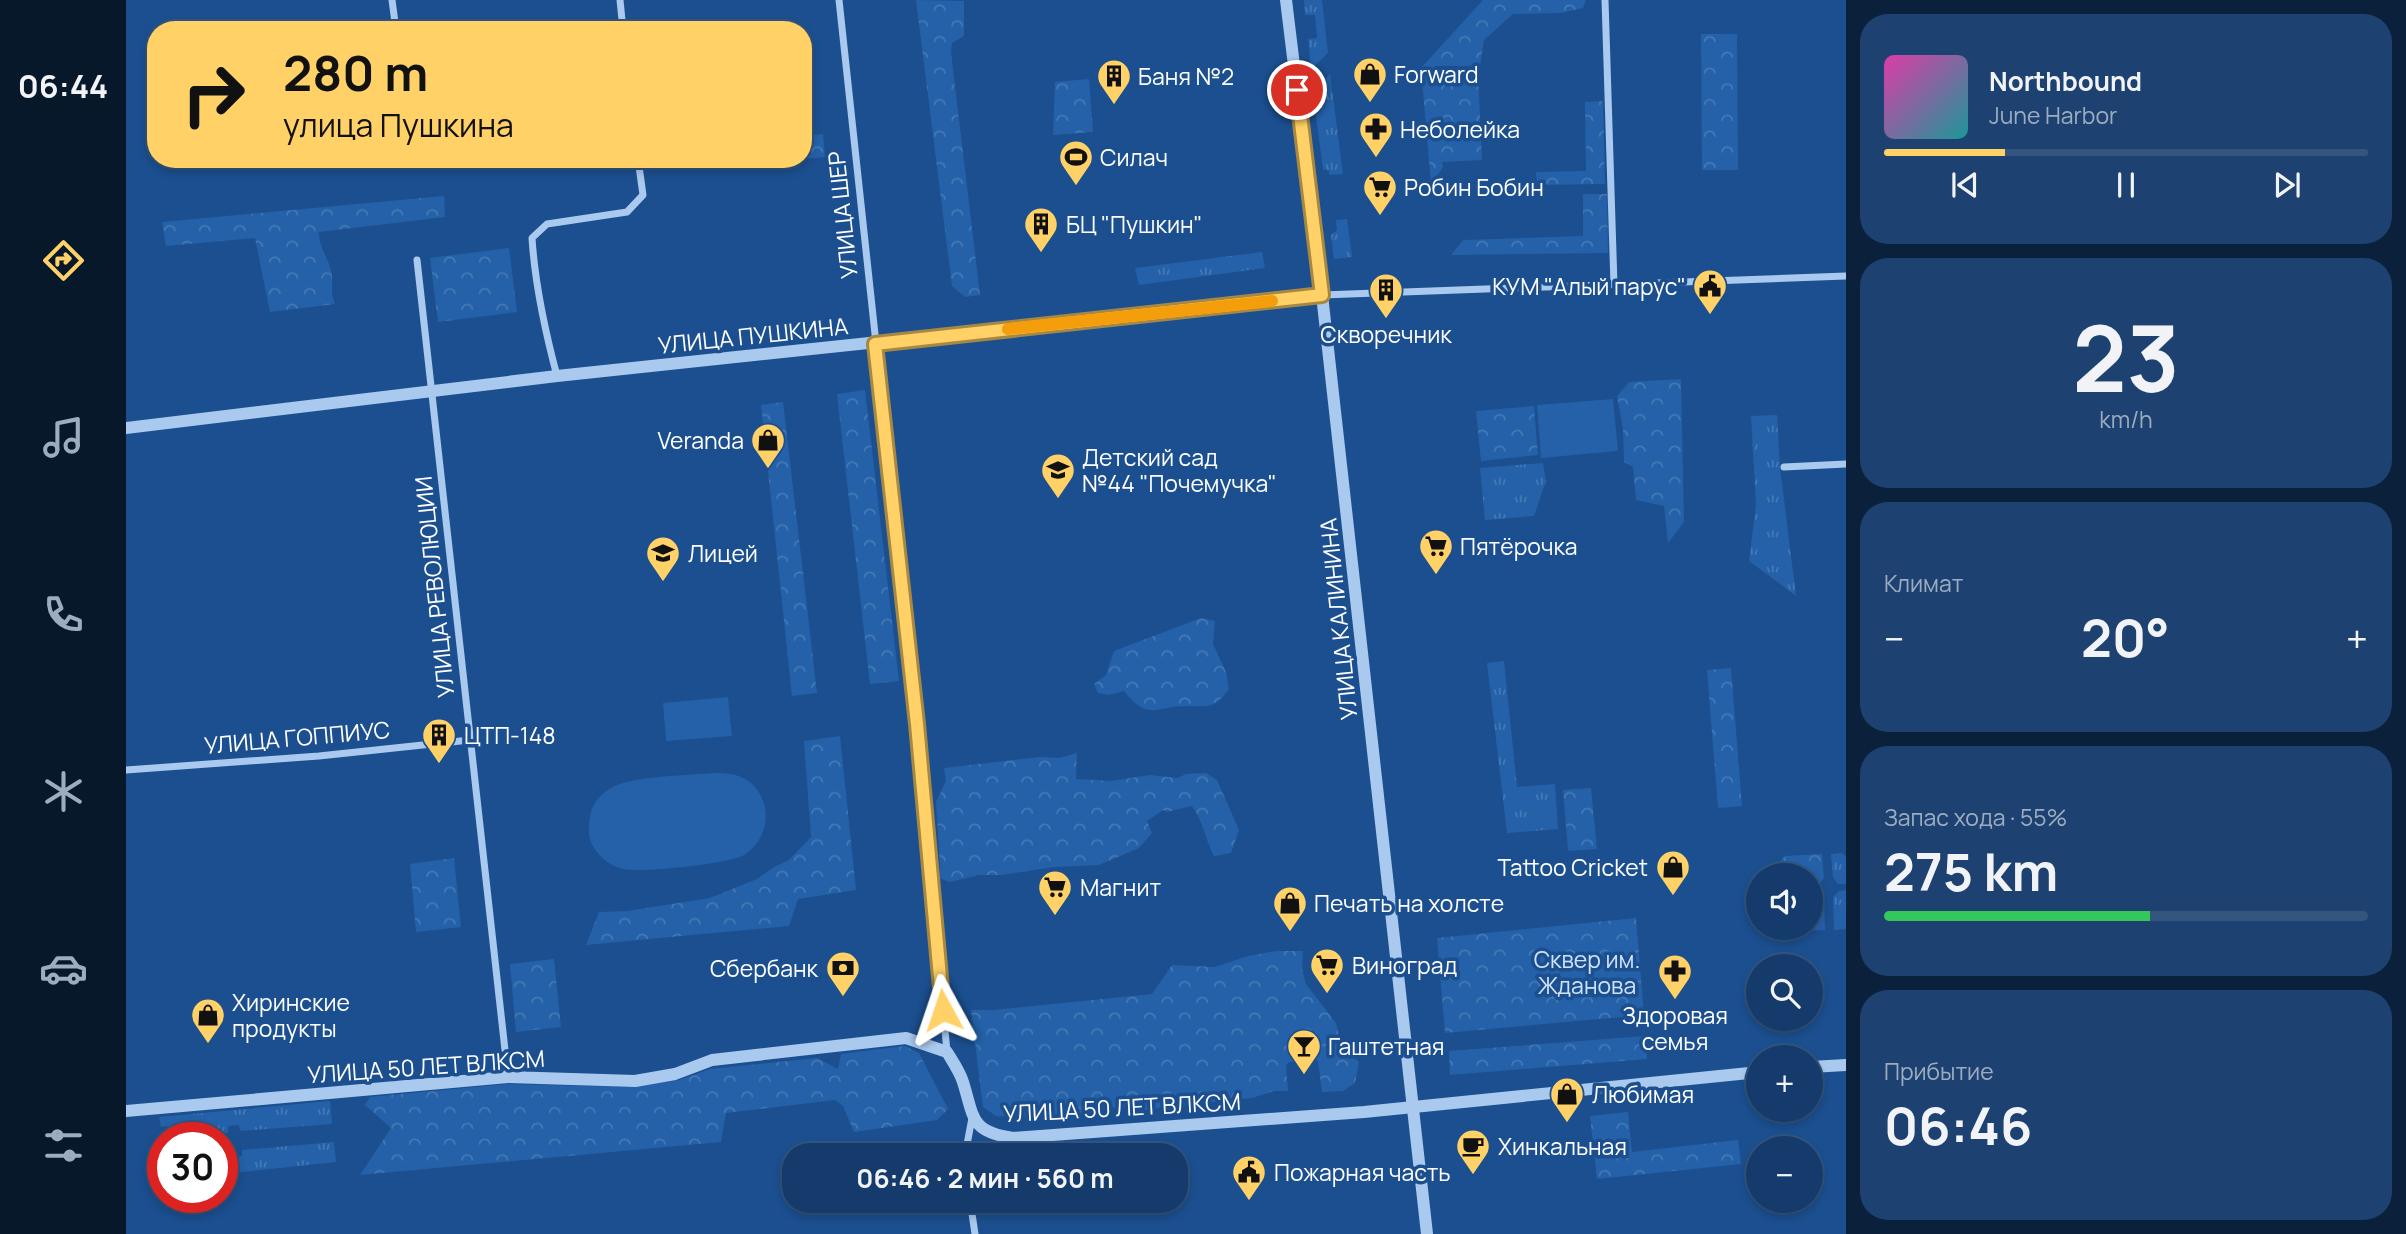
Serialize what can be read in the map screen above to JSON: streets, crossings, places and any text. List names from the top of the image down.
{
  "streets": {
    "street": [
      "УЛИЦА ШЕР",
      "УЛИЦА ПУШКИНА",
      "УЛИЦА РЕВОЛЮЦИИ",
      "УЛИЦА КАЛИНИНА",
      "УЛИЦА ГОППИУС",
      "УЛИЦА 50 ЛЕТ ВЛКСМ"
    ]
  },
  "crossings": [
    ["УЛИЦА ШЕР", "УЛИЦА ПУШКИНА"],
    ["УЛИЦА ШЕР", "УЛИЦА 50 ЛЕТ ВЛКСМ"],
    ["УЛИЦА ПУШКИНА", "УЛИЦА РЕВОЛЮЦИИ"],
    ["УЛИЦА ПУШКИНА", "УЛИЦА КАЛИНИНА"],
    ["УЛИЦА РЕВОЛЮЦИИ", "УЛИЦА ГОППИУС"],
    ["УЛИЦА РЕВОЛЮЦИИ", "УЛИЦА 50 ЛЕТ ВЛКСМ"],
    ["УЛИЦА КАЛИНИНА", "УЛИЦА 50 ЛЕТ ВЛКСМ"]
  ],
  "parks": ["Сквер им. Жданова"],
  "places": {
    "shop": [
      "Forward",
      "Veranda",
      "Tattoo Cricket",
      "Печать на холсте",
      "Хиринские продукты",
      "Любимая"
    ],
    "building": [
      "Баня №2",
      "БЦ \"Пушкин\"",
      "Скворечник",
      "ЦТП-148"
    ],
    "pharmacy": ["Неболейка", "Здоровая семья"],
    "sports": ["Силач"],
    "supermarket": [
      "Робин Бобин",
      "Пятёрочка",
      "Магнит",
      "Виноград"
    ],
    "public building": ["КУМ \"Алый парус\"", "Пожарная часть"],
    "school or university": ["Детский сад №44 \"Почемучка\"", "Лицей"],
    "bank": ["Сбербанк"],
    "bar": ["Гаштетная"],
    "cafe": ["Хинкальная"]
  },
  "page": {
    "tabs": "06:44",
    "turn": ["280 m", "улица Пушкина"],
    "song": ["Northbound", "June Harbor"],
    "tile": [
      ["23", "km/h"],
      "Климат",
      ["Запас хода · 55%", "275 km"],
      ["Прибытие", "06:46"]
    ],
    "heat": ["−", "20°", "+"],
    "map_buttons": ["+", "−"],
    "limit": "30",
    "trip": "06:46 · 2 мин · 560 m"
  }
}
